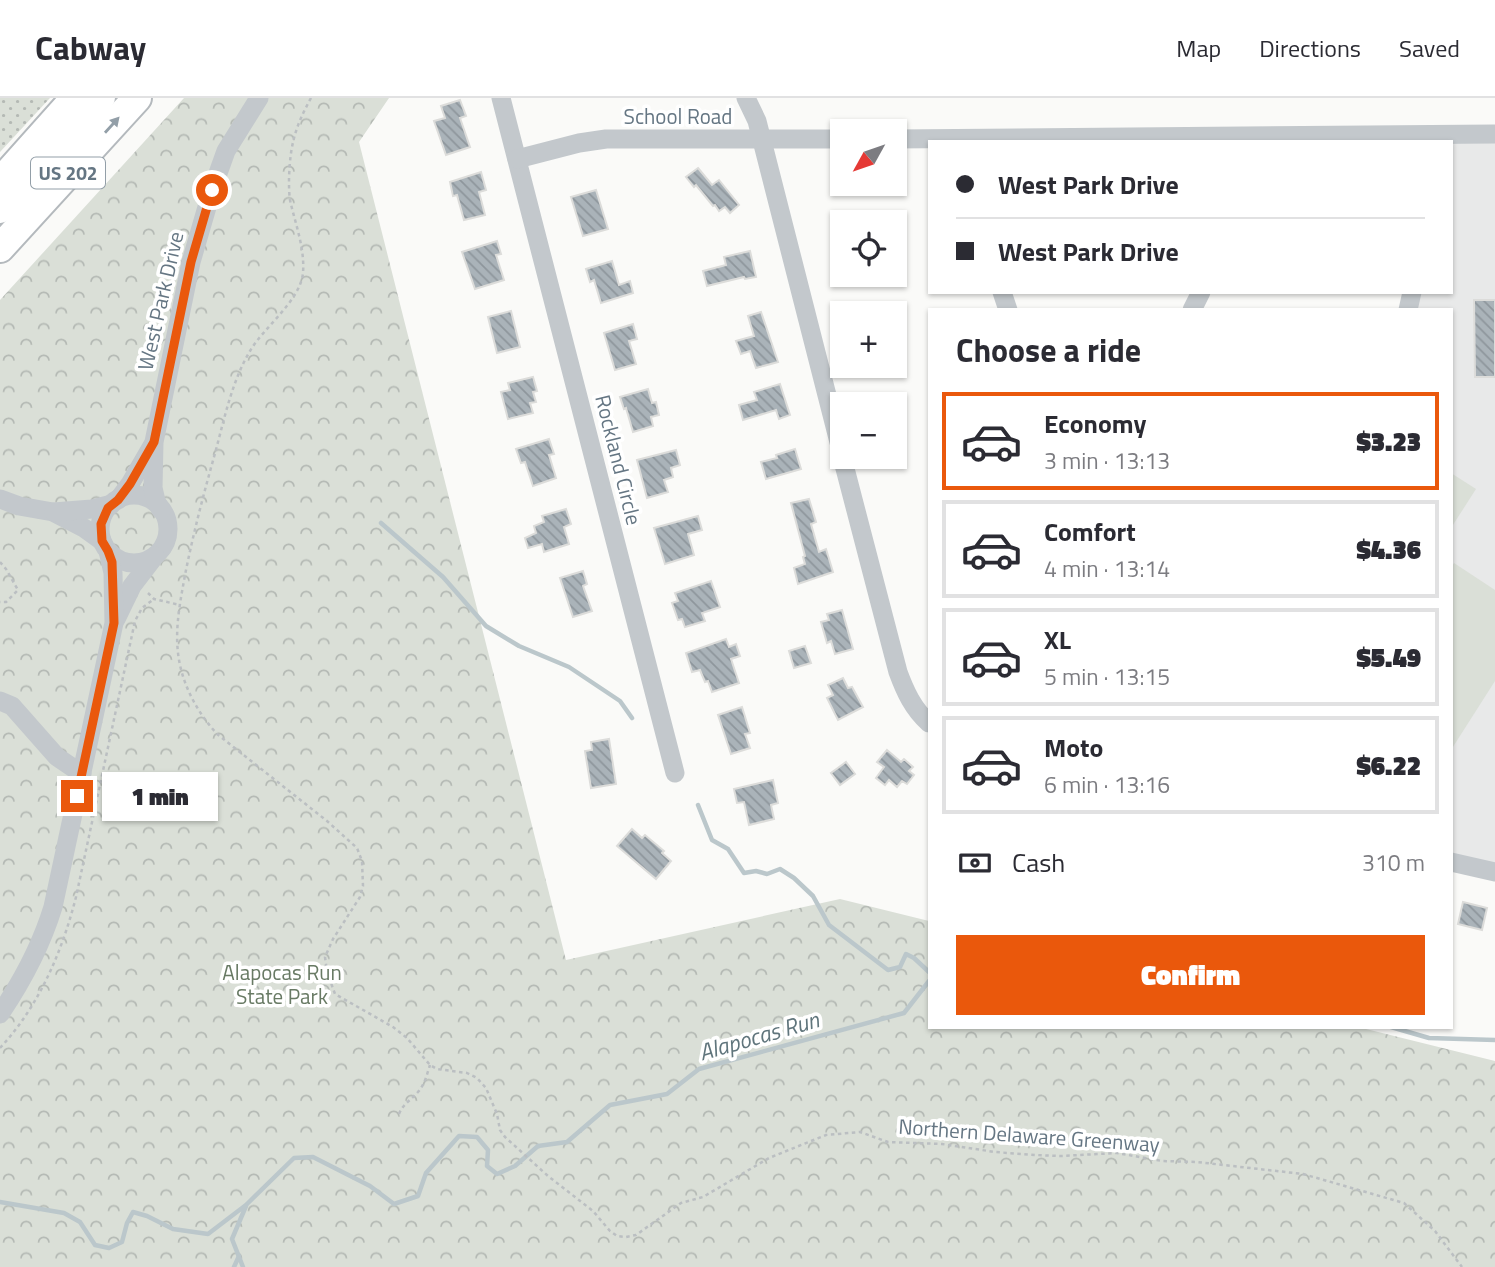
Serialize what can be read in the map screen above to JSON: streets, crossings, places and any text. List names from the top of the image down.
{
  "streets": {
    "highway": ["US 202"],
    "street": ["School Road", "West Park Drive", "Rockland Circle"],
    "path": ["Northern Delaware Greenway"]
  },
  "crossings": [
    ["School Road", "Rockland Circle"]
  ],
  "water": ["Alapocas Run"],
  "parks": ["Alapocas Run State Park"],
  "north": "bottom left",
  "page": {
    "header": "Cabway",
    "nav": ["Map", "Directions", "Saved"],
    "map_buttons": ["+", "−"],
    "banner": ["West Park Drive", "West Park Drive"],
    "heading": "Choose a ride",
    "list": [
      {
        "name": "Economy",
        "note": "3 min · 13:13",
        "value": "$3.23"
      },
      {
        "name": "Comfort",
        "note": "4 min · 13:14",
        "value": "$4.36"
      },
      {
        "name": "XL",
        "note": "5 min · 13:15",
        "value": "$5.49"
      },
      {
        "name": "Moto",
        "note": "6 min · 13:16",
        "value": "$6.22"
      }
    ],
    "bubble": "1 min",
    "pay": ["Cash", "310 m"],
    "buttons": "Confirm"
  }
}
